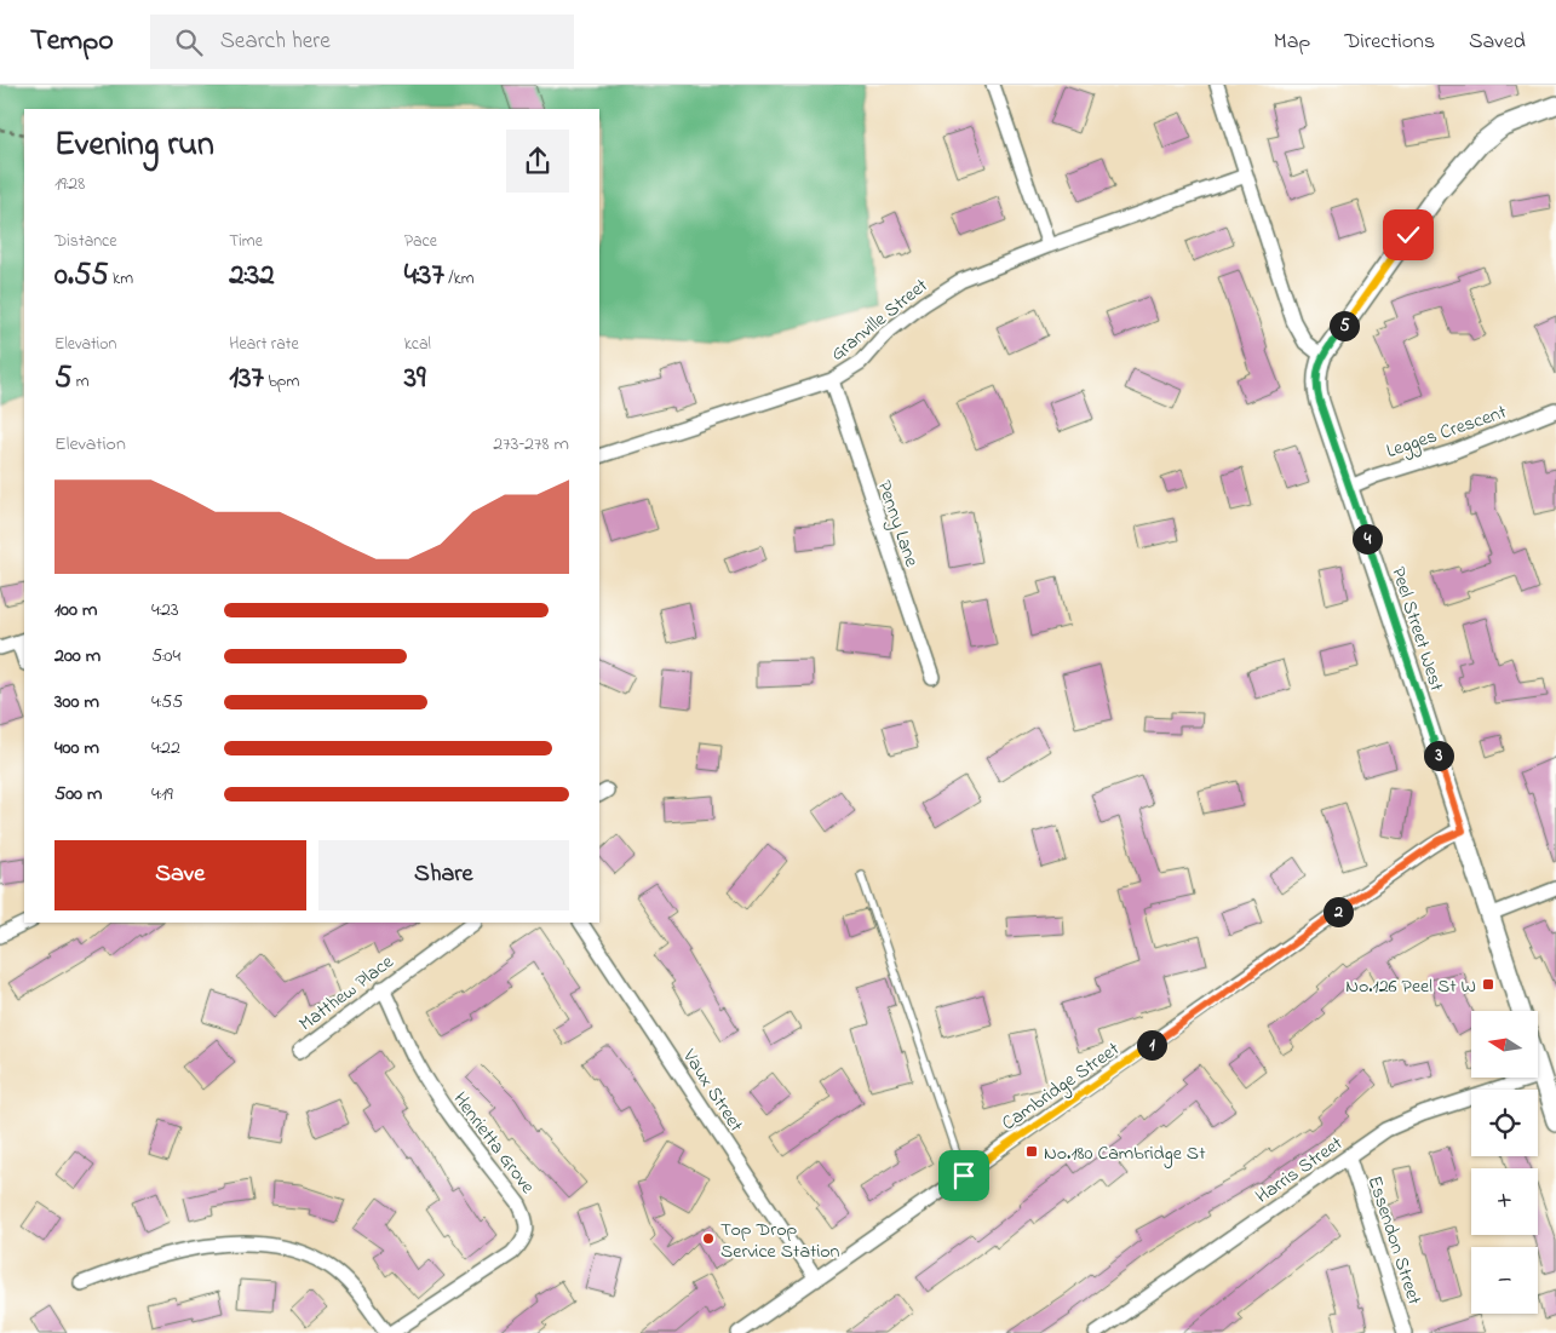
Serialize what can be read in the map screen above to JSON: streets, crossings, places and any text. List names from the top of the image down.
{
  "streets": {
    "street": [
      "Granville Street",
      "Legges Crescent",
      "Penny Lane",
      "Peel Street West",
      "Matthew Place",
      "Cambridge Street",
      "Vaux Street",
      "Henrietta Grove",
      "Harris Street",
      "Essendon Street"
    ]
  },
  "crossings": [
    ["Granville Street", "Penny Lane"],
    ["Legges Crescent", "Peel Street West"],
    ["Peel Street West", "Cambridge Street"],
    ["Matthew Place", "Henrietta Grove"],
    ["Cambridge Street", "Vaux Street"],
    ["Harris Street", "Essendon Street"]
  ],
  "places": {
    "transit": ["No.126 Peel St W", "No.180 Cambridge St"],
    "other": ["Top Drop Service Station"]
  },
  "north": "left",
  "page": {
    "header": "Tempo",
    "search": "Search here",
    "nav": ["Map", "Directions", "Saved"],
    "heading": ["Evening run", "19:28"],
    "stats": [
      ["Distance", "0.55 km"],
      ["Time", "2:32"],
      ["Pace", "4:37 /km"],
      ["Elevation", "5 m"],
      ["Heart rate", "137 bpm"],
      ["kcal", "39"]
    ],
    "pins": [
      "5",
      "4",
      "3",
      "2",
      "1"
    ],
    "chart": ["Elevation", "273–278 m"],
    "list": [
      {
        "name": "100 m",
        "note": "4:23"
      },
      {
        "name": "200 m",
        "note": "5:04"
      },
      {
        "name": "300 m",
        "note": "4:55"
      },
      {
        "name": "400 m",
        "note": "4:22"
      },
      {
        "name": "500 m",
        "note": "4:19"
      }
    ],
    "buttons": ["Save", "Share"],
    "map_buttons": ["+", "−"]
  }
}
